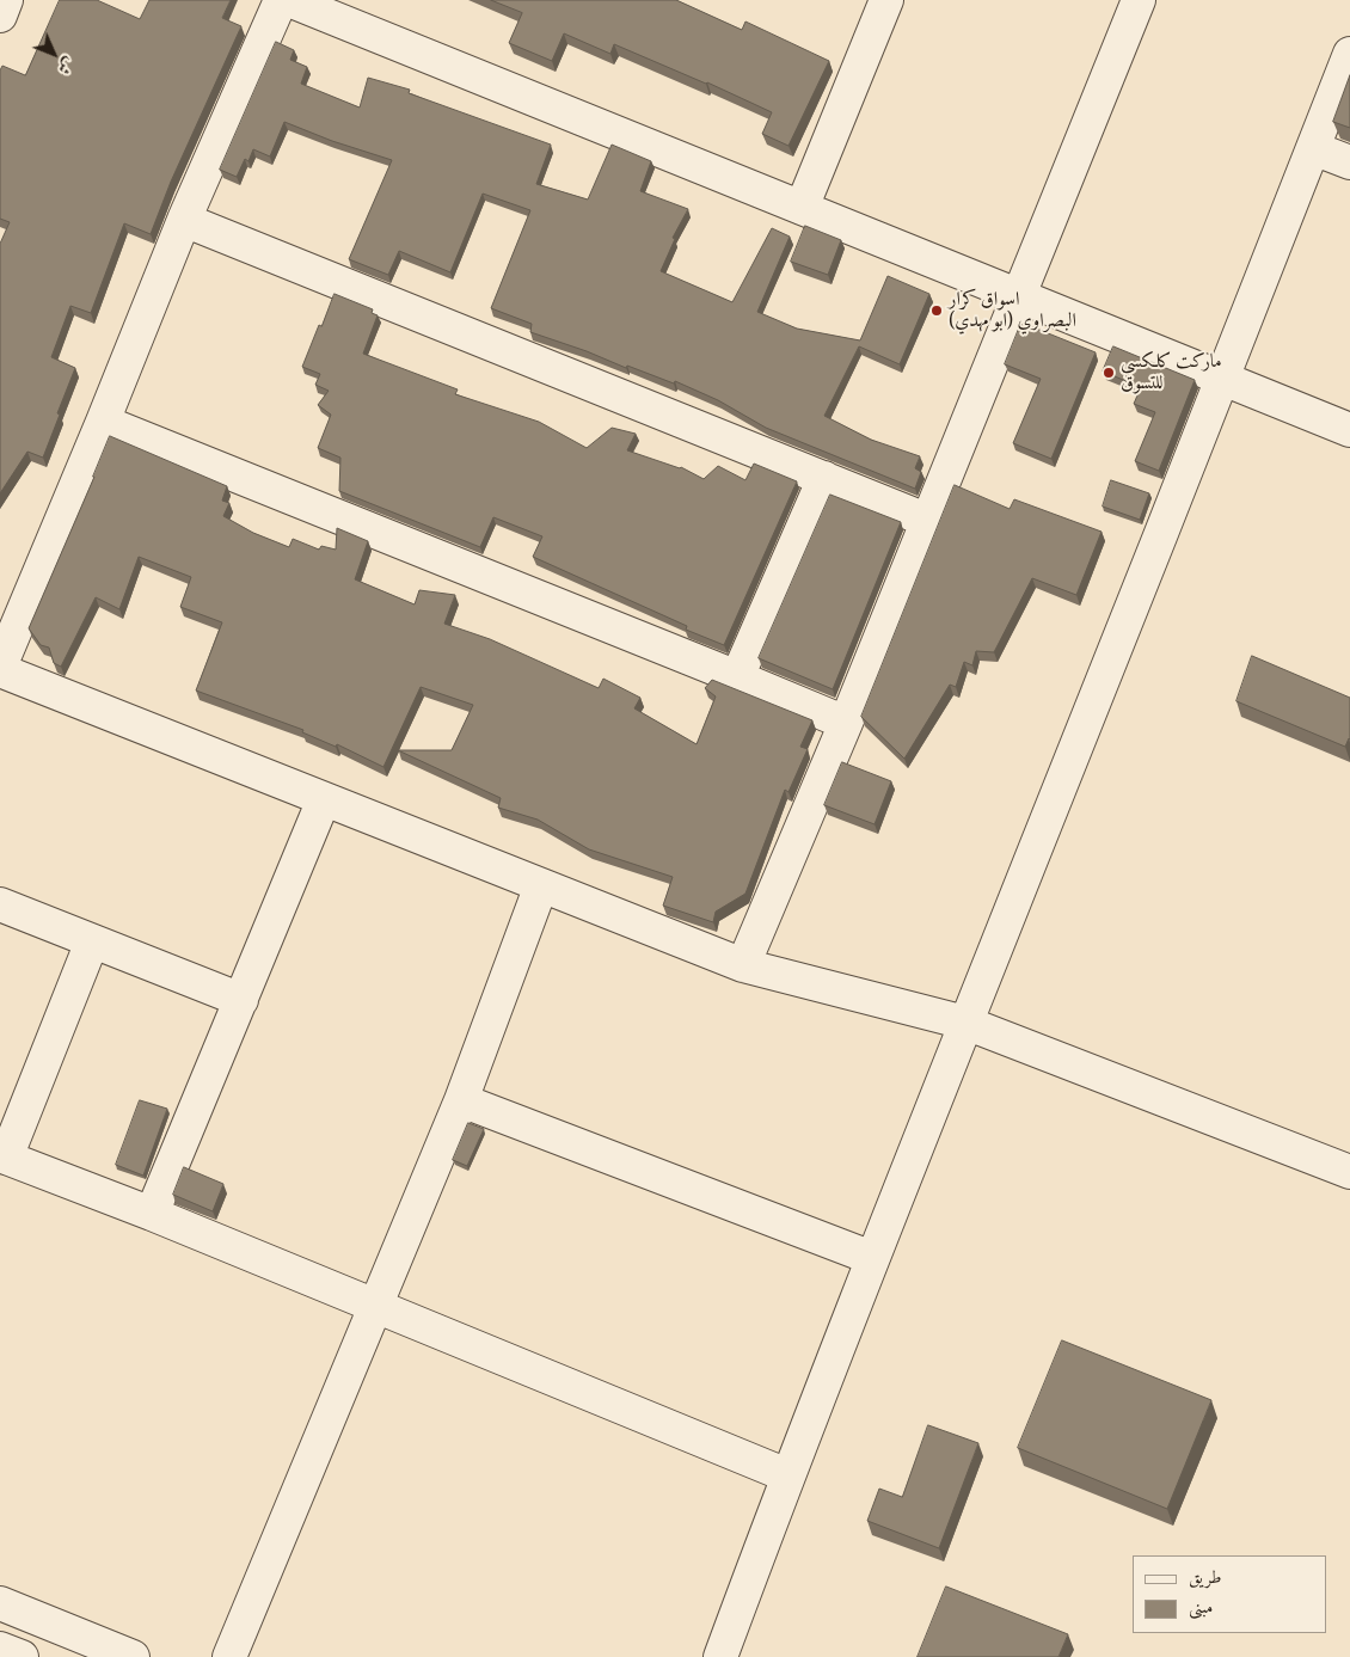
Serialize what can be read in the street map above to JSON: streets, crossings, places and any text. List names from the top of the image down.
{
  "places": ["اسواق كرار البصراوي (ابو مهدي)", "ماركت كلكسي للتسوق"],
  "legend": ["طريق", "مبنى"],
  "north": "bottom right"
}
